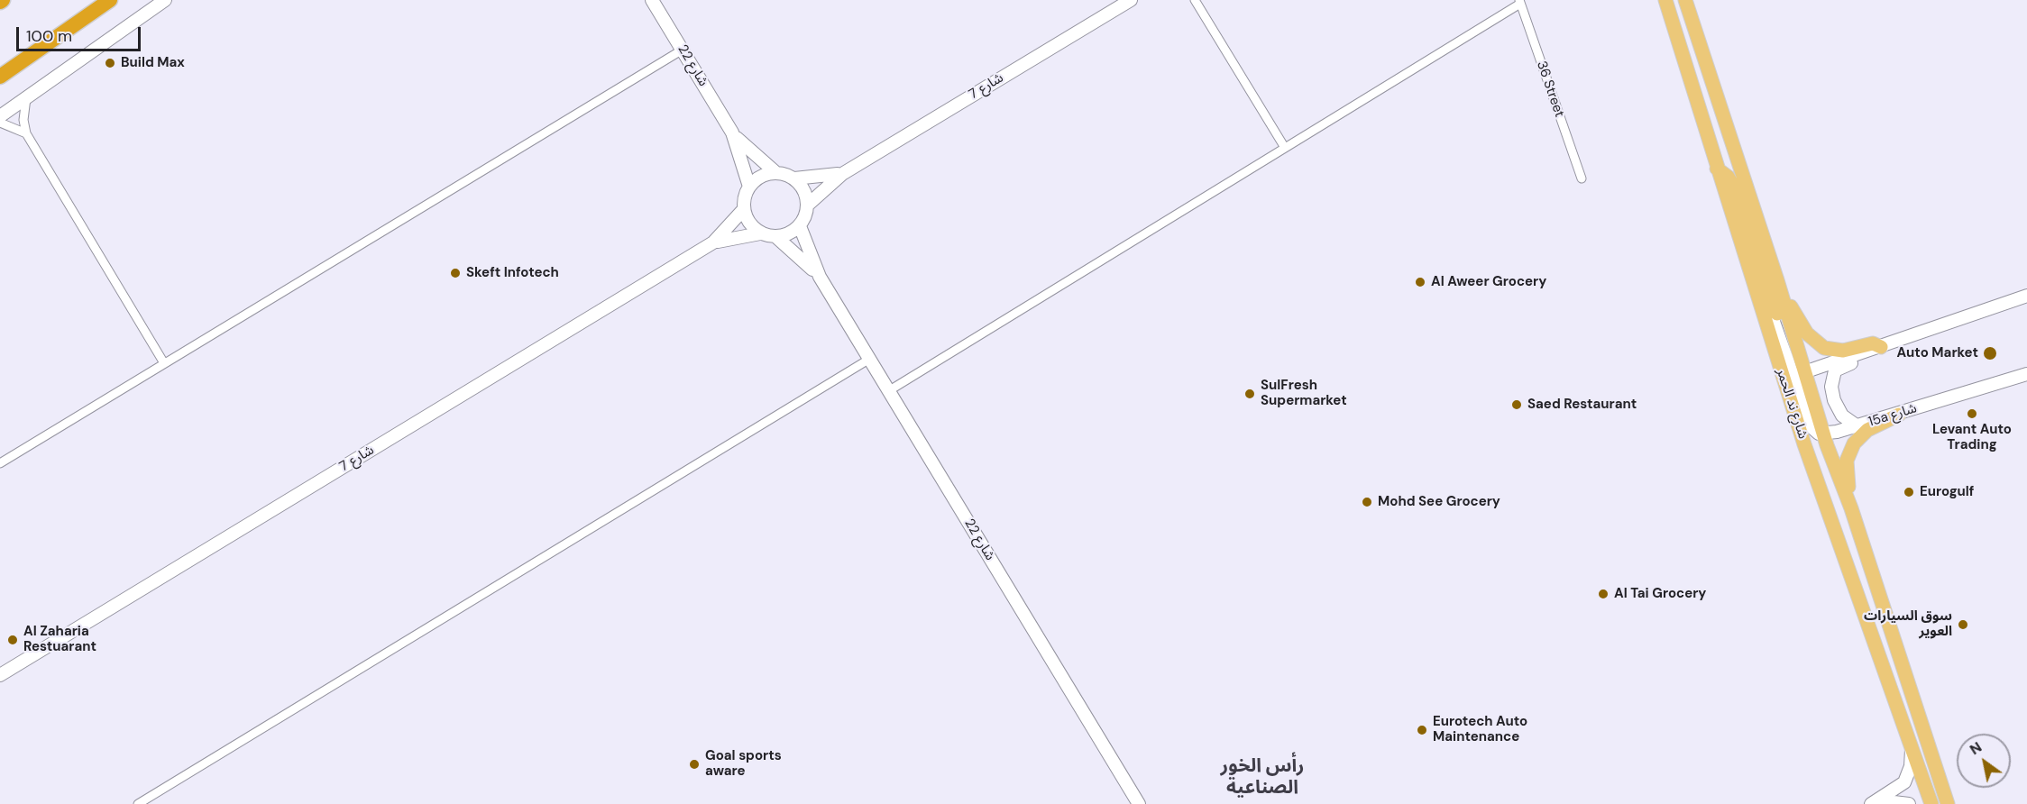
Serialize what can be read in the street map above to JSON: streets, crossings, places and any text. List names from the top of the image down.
{
  "streets": {
    "main road": ["شارع ند الحمر"],
    "street": [
      "شارع 22",
      "شارع 7",
      "36 Street",
      "15a شارع"
    ]
  },
  "crossings": [
    ["شارع 22", "شارع 7"],
    ["شارع ند الحمر", "15a شارع"]
  ],
  "districts": ["رأس الخور الصناعية"],
  "places": [
    "Build Max",
    "Skeft Infotech",
    "Al Aweer Grocery",
    "Auto Market",
    "SulFresh Supermarket",
    "Saed Restaurant",
    "Levant Auto Trading",
    "Eurogulf",
    "Mohd See Grocery",
    "Al Tai Grocery",
    "سوق السيارات العوير",
    "Al Zaharia Restuarant",
    "Eurotech Auto Maintenance",
    "Goal sports aware"
  ],
  "scale_bar": "100 m",
  "north": "top left"
}
